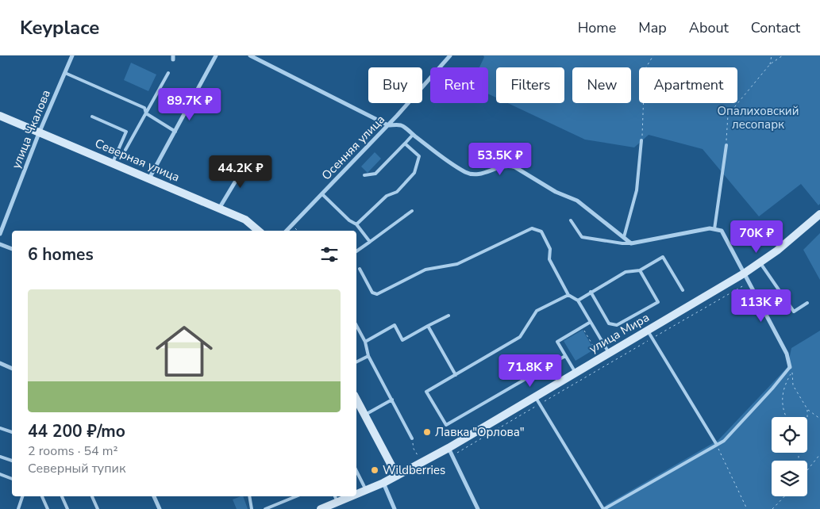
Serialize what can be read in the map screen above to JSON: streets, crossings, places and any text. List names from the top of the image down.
{
  "streets": {
    "street": [
      "улица Чкалова",
      "Осенняя улица",
      "Северная улица",
      "улица Мира"
    ]
  },
  "crossings": [
    ["улица Чкалова", "Северная улица"]
  ],
  "parks": ["Опалиховский лесопарк"],
  "places": ["Лавка \"Орлова\"", "Wildberries"],
  "page": {
    "header": "Keyplace",
    "nav": [
      "Home",
      "Map",
      "About",
      "Contact"
    ],
    "chip": [
      "Buy",
      "Rent",
      "Filters",
      "New",
      "Apartment"
    ],
    "price": [
      "89.7K ₽",
      "53.5K ₽",
      "44.2K ₽",
      "70K ₽",
      "113K ₽",
      "71.8K ₽"
    ],
    "heading": "6 homes",
    "list": [
      {
        "name": "44 200 ₽/mo",
        "note": "2 rooms · 54 m² · Северный тупик"
      }
    ]
  }
}
